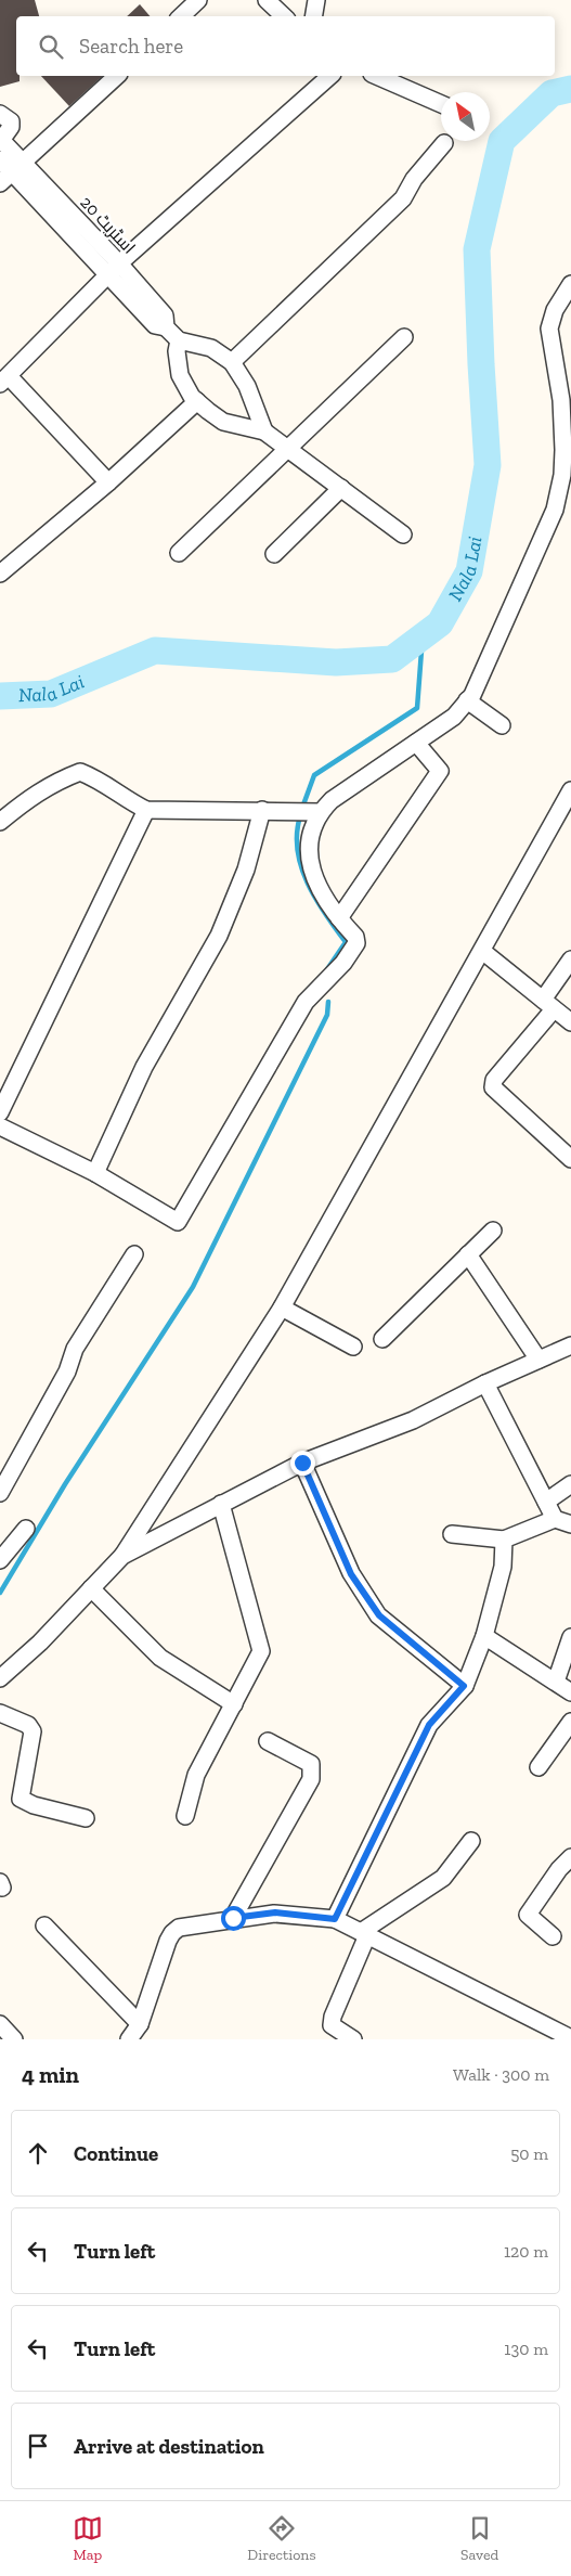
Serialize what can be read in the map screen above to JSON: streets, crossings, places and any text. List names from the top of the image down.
{
  "streets": {
    "street": ["اسٹریٹ 20"]
  },
  "water": ["Nala Lai"],
  "north": "top left",
  "page": {
    "search": "Search here",
    "heading": ["4 min", "Walk · 300 m"],
    "list": [
      ["Continue", "50 m"],
      ["Turn left", "120 m"],
      ["Turn left", "130 m"],
      "Arrive at destination"
    ],
    "nav": ["Map", "Directions", "Saved"]
  }
}
